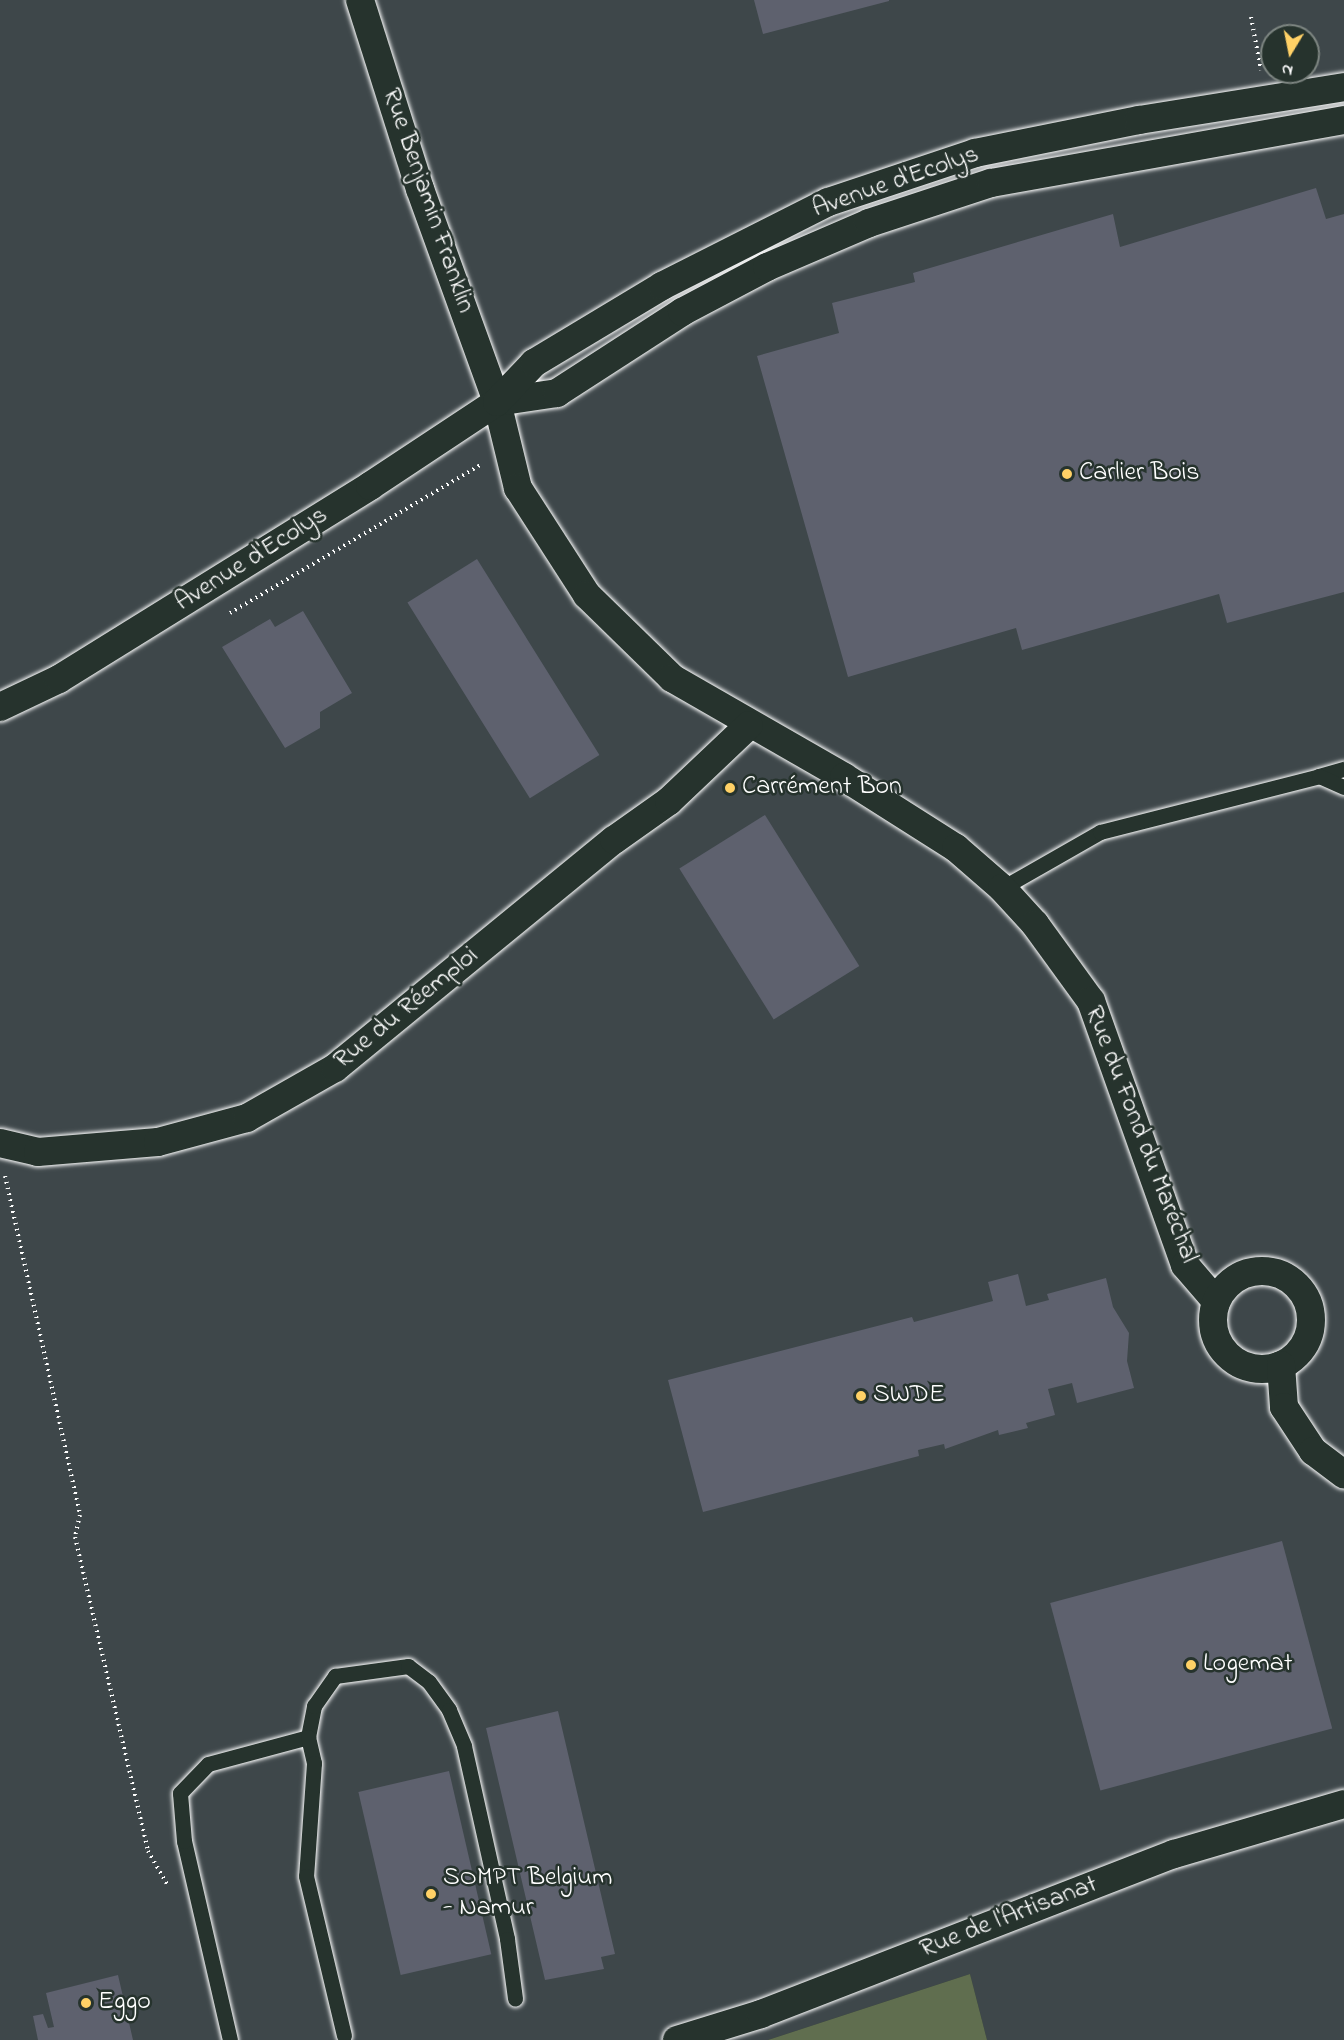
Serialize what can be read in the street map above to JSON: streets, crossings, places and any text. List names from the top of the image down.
{
  "streets": {
    "street": [
      "Avenue d'Ecolys",
      "Rue Benjamin Franklin",
      "Rue du Réemploi",
      "Rue du Fond du Maréchal",
      "Rue de l'Artisanat"
    ]
  },
  "crossings": [
    ["Avenue d'Ecolys", "Rue Benjamin Franklin"],
    ["Avenue d'Ecolys", "Rue du Fond du Maréchal"],
    ["Rue Benjamin Franklin", "Rue du Fond du Maréchal"],
    ["Rue du Réemploi", "Rue du Fond du Maréchal"]
  ],
  "places": [
    "Carlier Bois",
    "Carrément Bon",
    "SWDE",
    "Logemat",
    "SOMPT Belgium - Namur",
    "Eggo"
  ],
  "north": "bottom"
}
